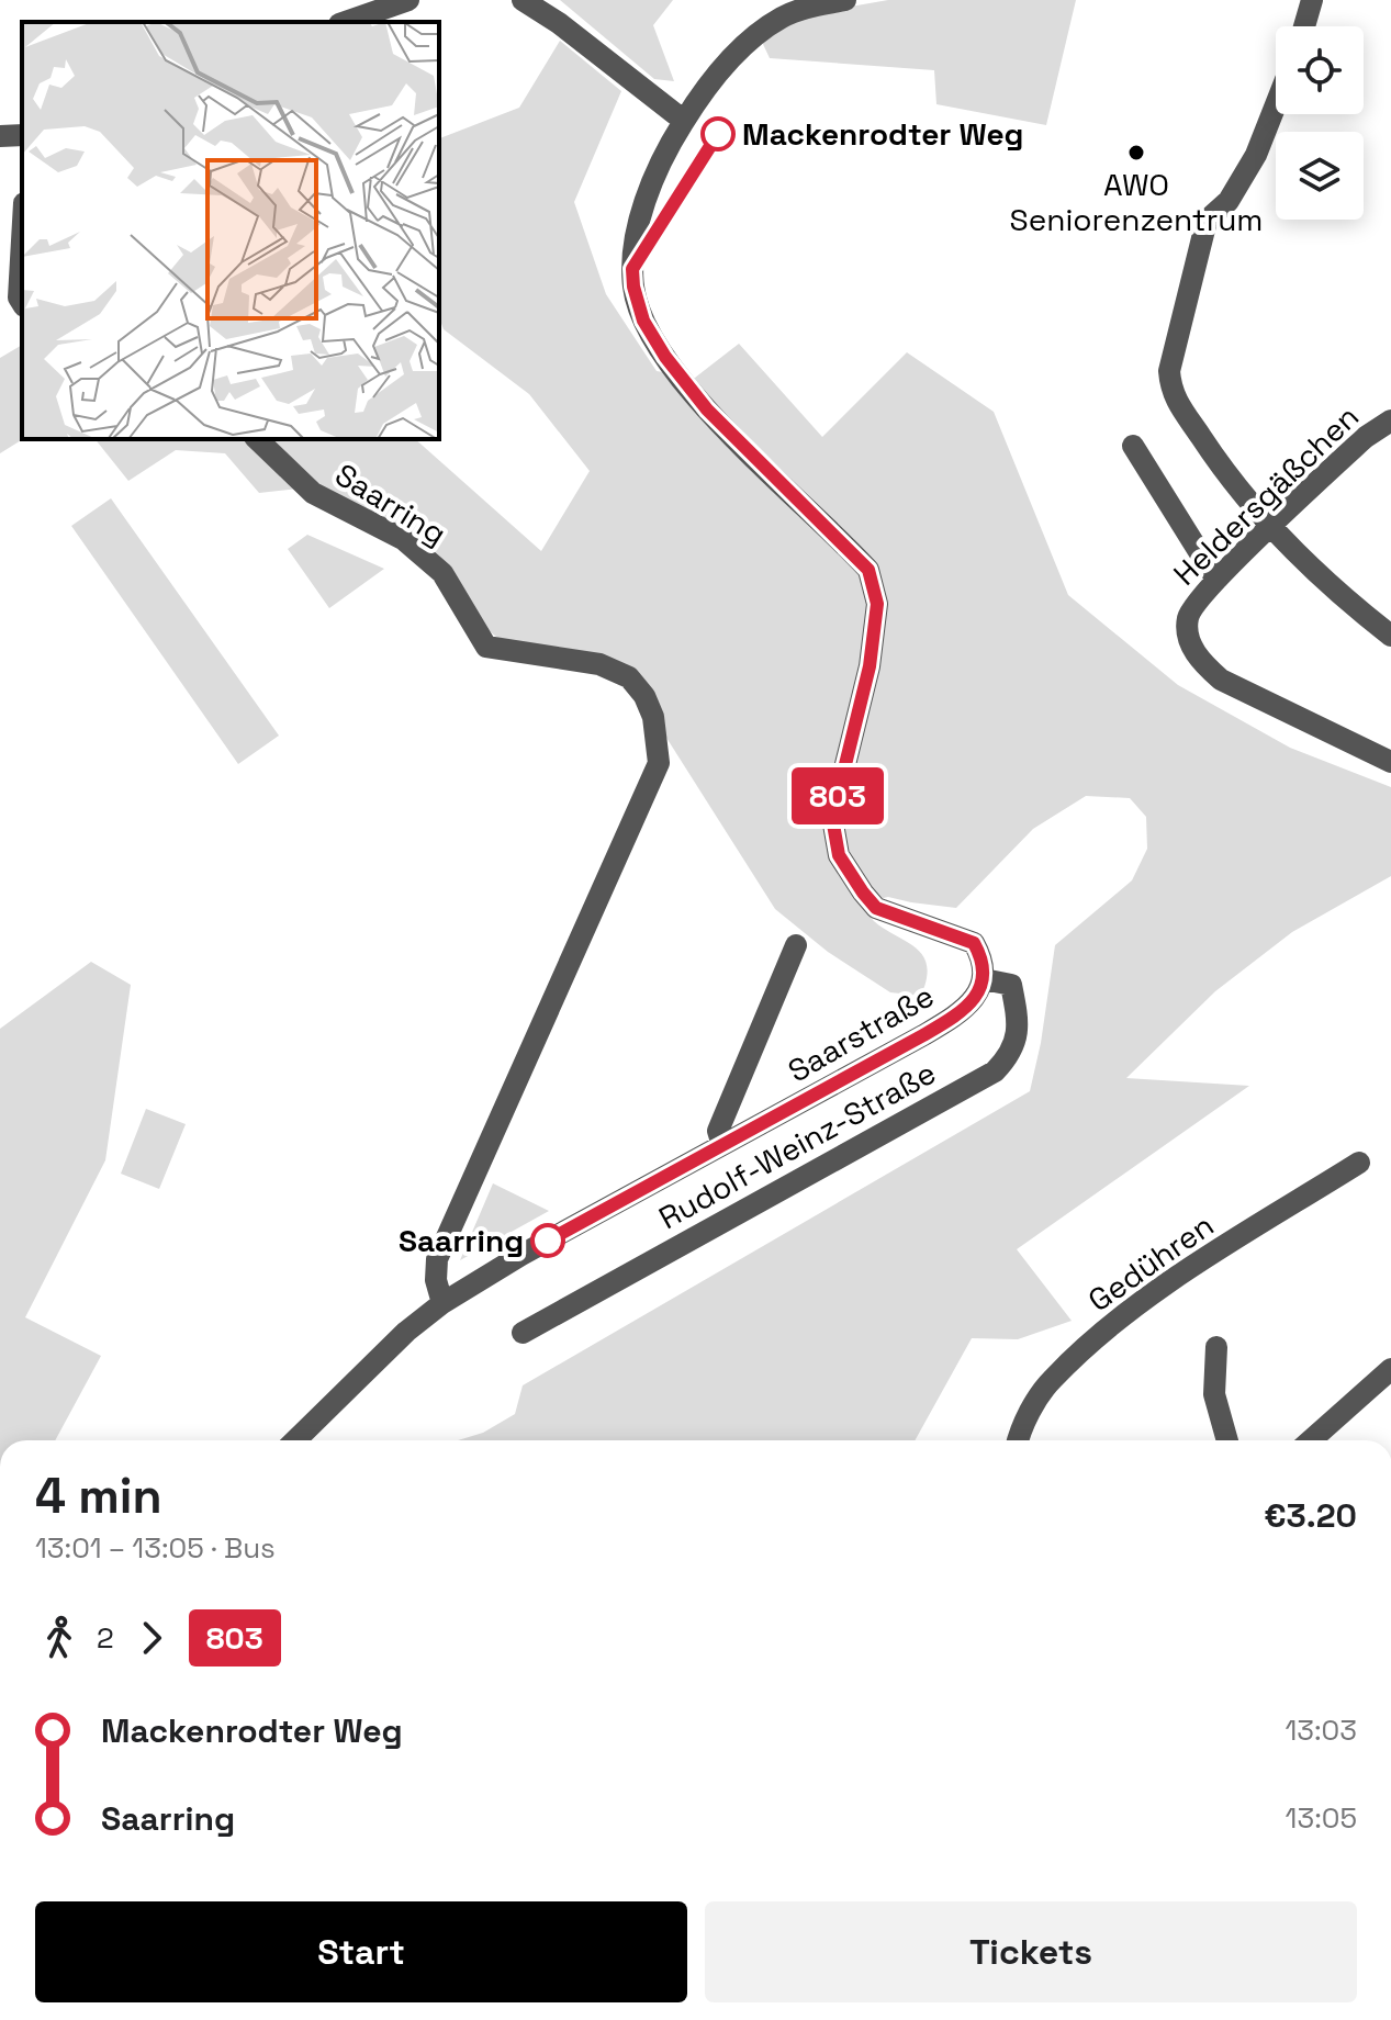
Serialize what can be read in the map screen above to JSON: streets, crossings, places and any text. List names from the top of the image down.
{
  "streets": {
    "street": [
      "Heldersgäßchen",
      "Saarring",
      "Saarstraße",
      "Rudolf-Weinz-Straße",
      "Gedühren"
    ]
  },
  "crossings": [
    ["Saarring", "Saarstraße"],
    ["Saarstraße", "Rudolf-Weinz-Straße"]
  ],
  "places": ["Mackenrodter Weg", "AWO Seniorenzentrum", "Saarring"],
  "lines": ["bus line 803"],
  "page": {
    "on_map": "803",
    "heading": ["4 min", "13:01 – 13:05 · Bus", "€3.20"],
    "legs": ["2", "803"],
    "list": [
      {
        "name": "Mackenrodter Weg",
        "value": "13:03"
      },
      {
        "name": "Saarring",
        "value": "13:05"
      }
    ],
    "buttons": ["Start", "Tickets"]
  }
}
